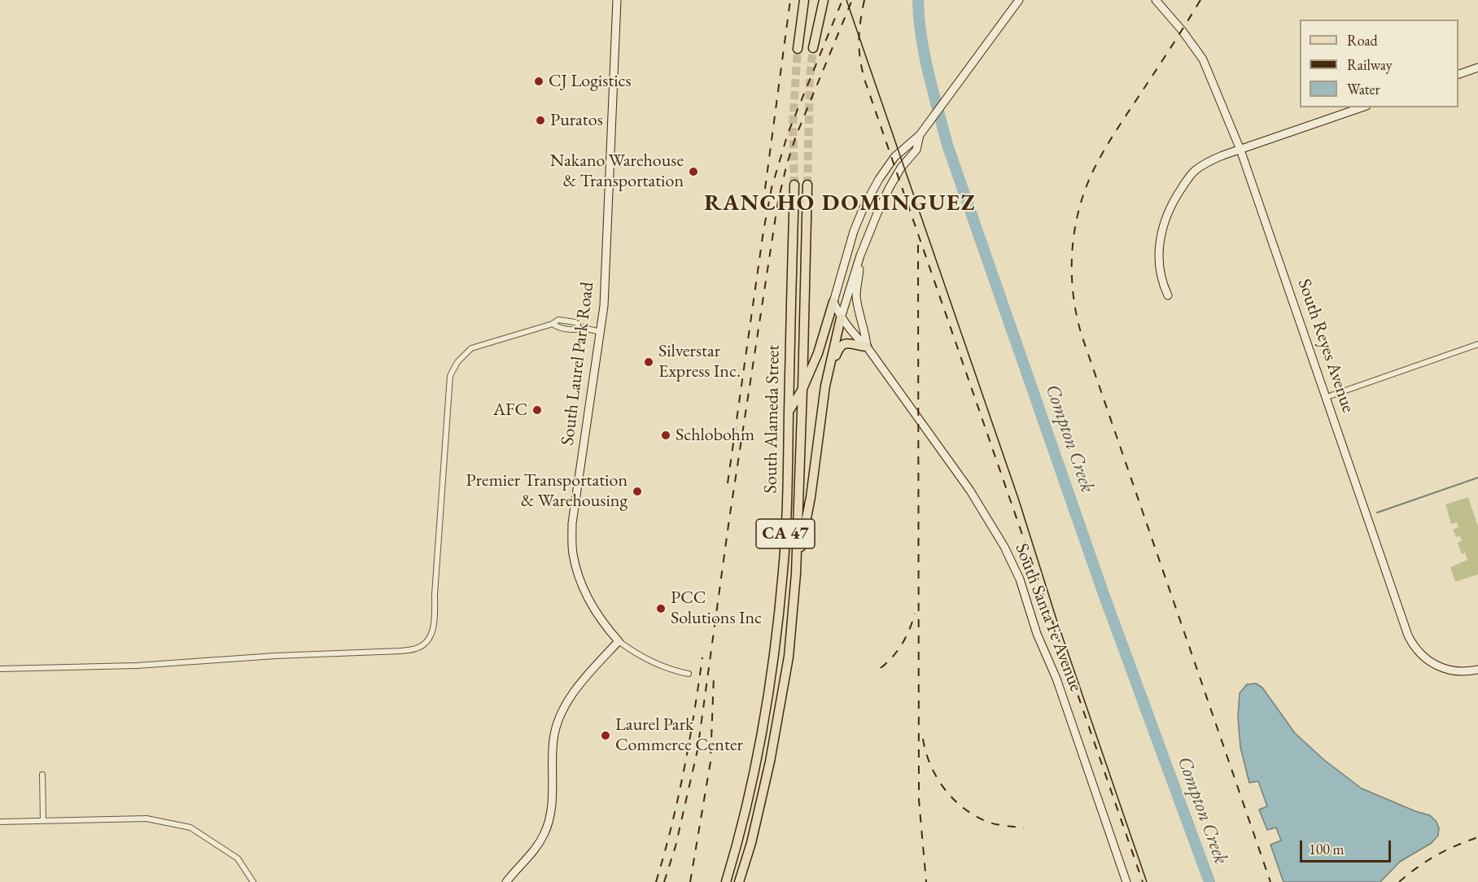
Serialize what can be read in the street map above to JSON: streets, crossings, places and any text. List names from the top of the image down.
{
  "streets": {
    "main road": ["South Alameda Street", "CA 47"],
    "street": ["South Reyes Avenue", "South Laurel Park Road", "South Santa Fe Avenue"]
  },
  "districts": ["RANCHO DOMINGUEZ"],
  "water": ["Compton Creek"],
  "places": [
    "CJ Logistics",
    "Puratos",
    "Nakano Warehouse & Transportation",
    "Silverstar Express Inc.",
    "AFC",
    "Schlobohm",
    "Premier Transportation & Warehousing",
    "PCC Solutions Inc",
    "Laurel Park Commerce Center"
  ],
  "legend": ["Road", "Railway", "Water"],
  "scale_bar": "100 m"
}
